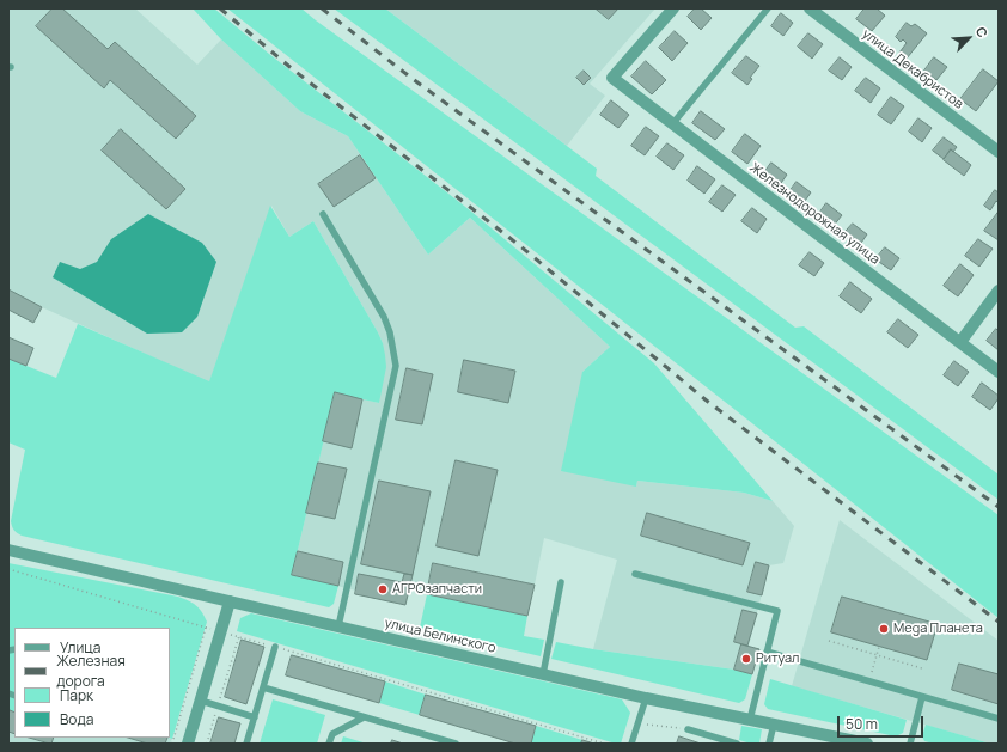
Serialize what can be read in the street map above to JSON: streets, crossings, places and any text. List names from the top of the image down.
{
  "streets": {
    "street": ["улица Декабристов", "Железнодорожная улица", "улица Белинского"]
  },
  "places": ["АГРОзапчасти", "Mega Планета", "Ритуал"],
  "legend": [
    "Улица",
    "Железная дорога",
    "Парк",
    "Вода"
  ],
  "scale_bar": "50 m",
  "north": "top right"
}
